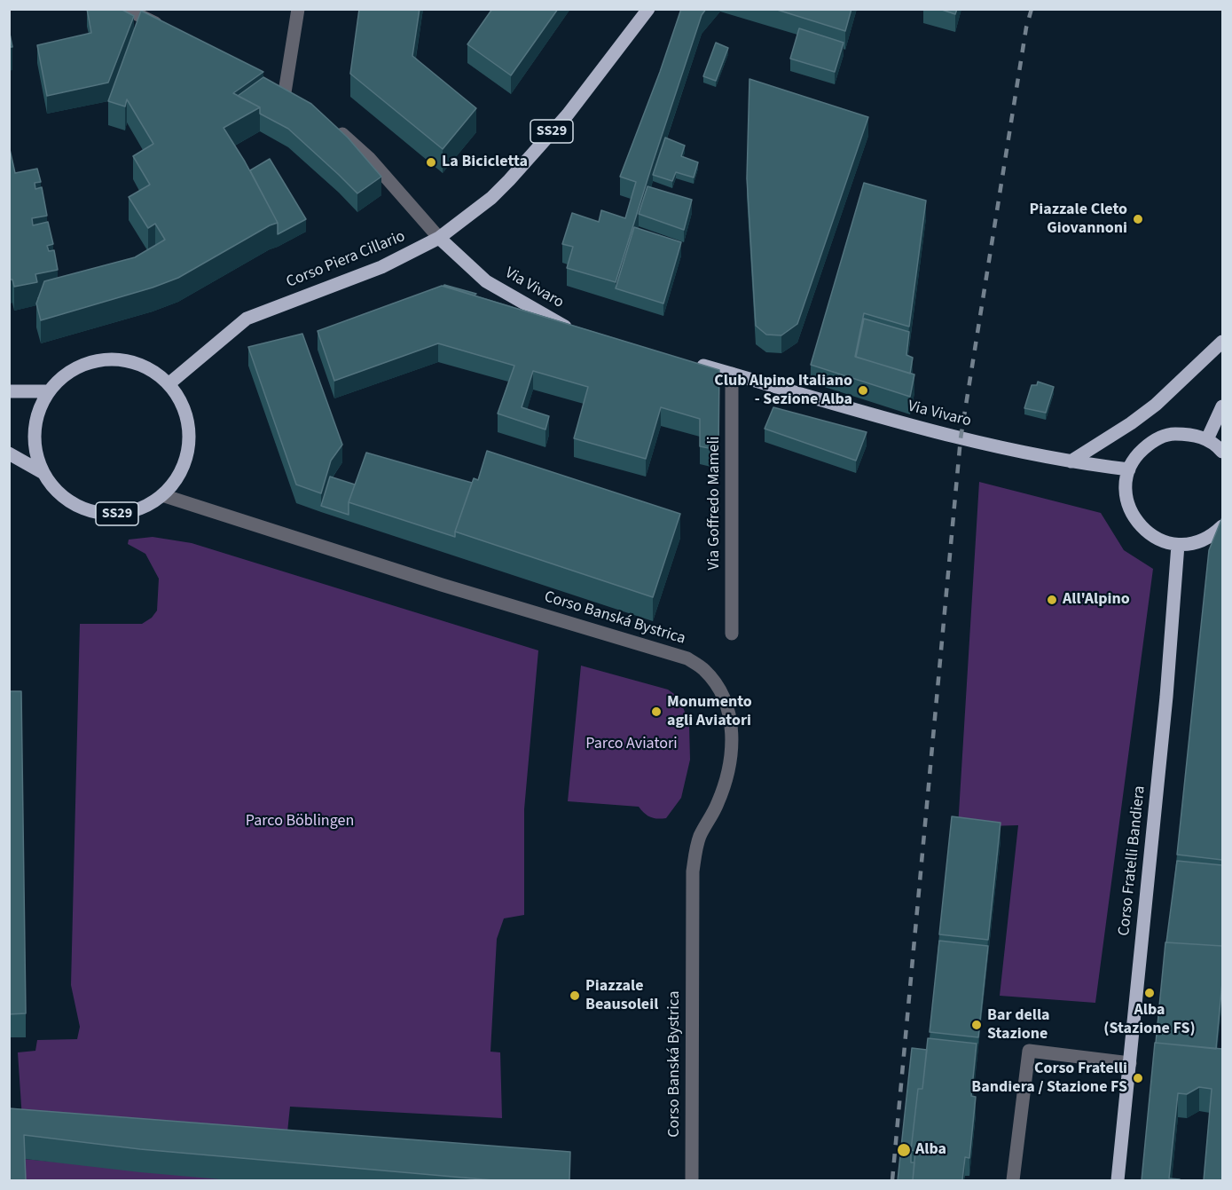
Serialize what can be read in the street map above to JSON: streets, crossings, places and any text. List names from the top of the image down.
{
  "streets": {
    "main road": [
      "SS29",
      "Corso Piera Cillario",
      "Via Vivaro",
      "Corso Fratelli Bandiera"
    ],
    "street": ["Via Goffredo Mameli", "Corso Banská Bystrica"]
  },
  "crossings": [
    ["SS29", "Corso Piera Cillario"],
    ["SS29", "Corso Banská Bystrica"],
    ["Corso Piera Cillario", "Via Vivaro"],
    ["Corso Piera Cillario", "Corso Banská Bystrica"],
    ["Via Vivaro", "Via Goffredo Mameli"]
  ],
  "parks": ["Parco Aviatori", "Parco Böblingen"],
  "places": [
    "La Bicicletta",
    "Piazzale Cleto Giovannoni",
    "Club Alpino Italiano - Sezione Alba",
    "All'Alpino",
    "Monumento agli Aviatori",
    "Alba (Stazione FS)",
    "Piazzale Beausoleil",
    "Bar della Stazione",
    "Corso Fratelli Bandiera / Stazione FS",
    "Alba"
  ]
}
